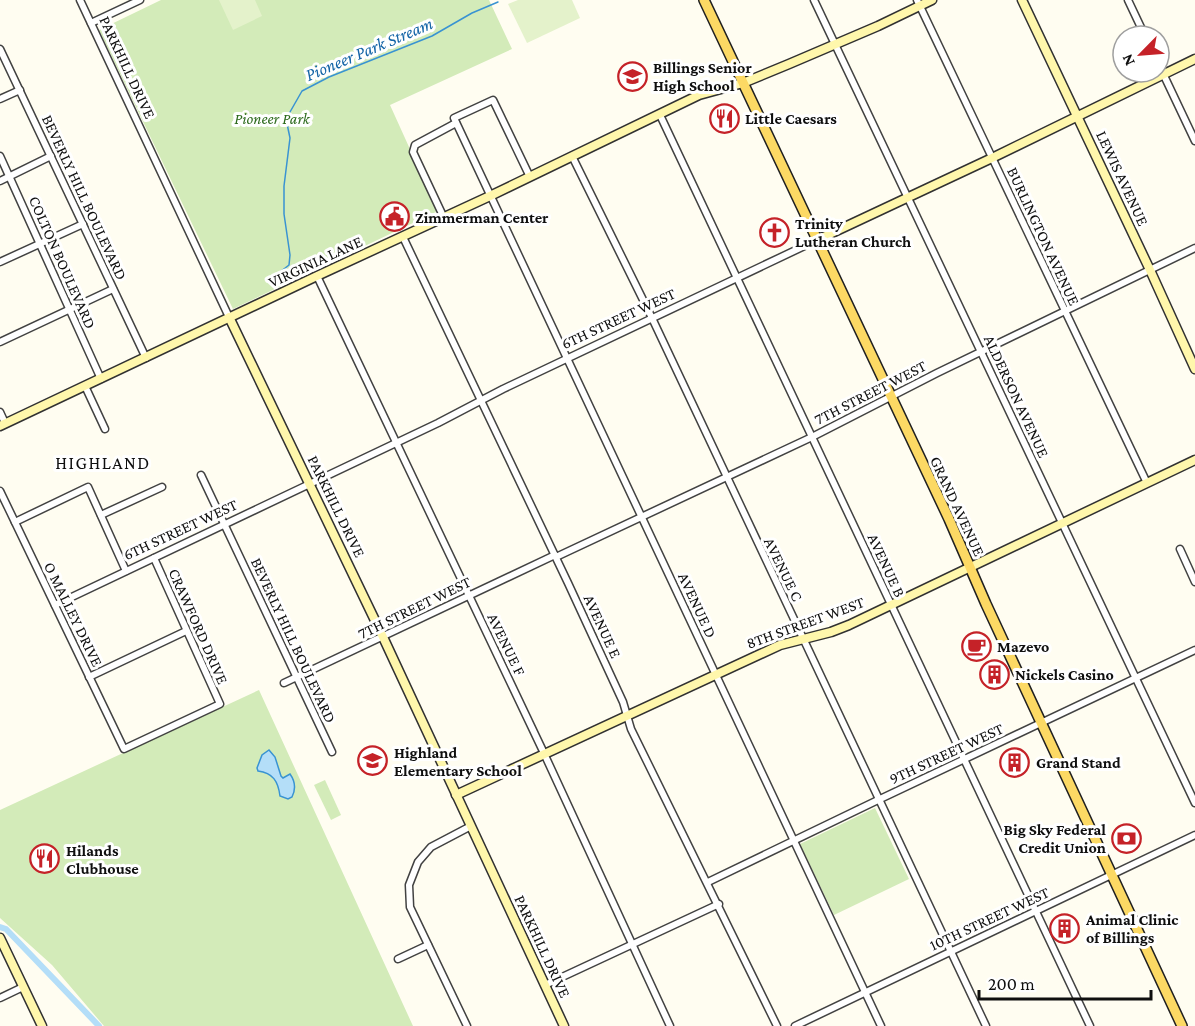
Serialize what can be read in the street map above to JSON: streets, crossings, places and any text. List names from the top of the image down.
{
  "streets": {
    "main road": ["GRAND AVENUE"],
    "street": [
      "PARKHILL DRIVE",
      "LEWIS AVENUE",
      "BEVERLY HILL BOULEVARD",
      "BURLINGTON AVENUE",
      "VIRGINIA LANE",
      "COLTON BOULEVARD",
      "6TH STREET WEST",
      "7TH STREET WEST",
      "ALDERSON AVENUE",
      "AVENUE B",
      "AVENUE C",
      "AVENUE D",
      "O MALLEY DRIVE",
      "8TH STREET WEST",
      "CRAWFORD DRIVE",
      "AVENUE E",
      "AVENUE F",
      "9TH STREET WEST",
      "10TH STREET WEST"
    ]
  },
  "crossings": [
    ["PARKHILL DRIVE", "VIRGINIA LANE"],
    ["PARKHILL DRIVE", "6TH STREET WEST"],
    ["PARKHILL DRIVE", "7TH STREET WEST"],
    ["PARKHILL DRIVE", "8TH STREET WEST"],
    ["LEWIS AVENUE", "6TH STREET WEST"],
    ["LEWIS AVENUE", "7TH STREET WEST"],
    ["BEVERLY HILL BOULEVARD", "VIRGINIA LANE"],
    ["BEVERLY HILL BOULEVARD", "6TH STREET WEST"],
    ["BEVERLY HILL BOULEVARD", "7TH STREET WEST"],
    ["BURLINGTON AVENUE", "VIRGINIA LANE"],
    ["BURLINGTON AVENUE", "6TH STREET WEST"],
    ["BURLINGTON AVENUE", "7TH STREET WEST"],
    ["BURLINGTON AVENUE", "8TH STREET WEST"],
    ["VIRGINIA LANE", "COLTON BOULEVARD"],
    ["VIRGINIA LANE", "ALDERSON AVENUE"],
    ["VIRGINIA LANE", "GRAND AVENUE"],
    ["VIRGINIA LANE", "AVENUE B"],
    ["VIRGINIA LANE", "AVENUE C"],
    ["VIRGINIA LANE", "AVENUE D"],
    ["VIRGINIA LANE", "AVENUE E"],
    ["VIRGINIA LANE", "AVENUE F"],
    ["6TH STREET WEST", "ALDERSON AVENUE"],
    ["6TH STREET WEST", "GRAND AVENUE"],
    ["6TH STREET WEST", "AVENUE B"],
    ["6TH STREET WEST", "AVENUE C"],
    ["6TH STREET WEST", "AVENUE D"],
    ["6TH STREET WEST", "O MALLEY DRIVE"],
    ["6TH STREET WEST", "CRAWFORD DRIVE"],
    ["6TH STREET WEST", "AVENUE E"],
    ["6TH STREET WEST", "AVENUE F"],
    ["7TH STREET WEST", "ALDERSON AVENUE"],
    ["7TH STREET WEST", "GRAND AVENUE"],
    ["7TH STREET WEST", "AVENUE B"],
    ["7TH STREET WEST", "AVENUE C"],
    ["7TH STREET WEST", "AVENUE D"],
    ["7TH STREET WEST", "AVENUE E"],
    ["7TH STREET WEST", "AVENUE F"],
    ["ALDERSON AVENUE", "8TH STREET WEST"],
    ["ALDERSON AVENUE", "9TH STREET WEST"],
    ["GRAND AVENUE", "8TH STREET WEST"],
    ["GRAND AVENUE", "9TH STREET WEST"],
    ["GRAND AVENUE", "10TH STREET WEST"],
    ["AVENUE B", "8TH STREET WEST"],
    ["AVENUE B", "9TH STREET WEST"],
    ["AVENUE B", "10TH STREET WEST"],
    ["AVENUE C", "8TH STREET WEST"],
    ["AVENUE C", "9TH STREET WEST"],
    ["AVENUE C", "10TH STREET WEST"],
    ["AVENUE D", "8TH STREET WEST"],
    ["AVENUE D", "9TH STREET WEST"],
    ["AVENUE D", "10TH STREET WEST"],
    ["O MALLEY DRIVE", "CRAWFORD DRIVE"],
    ["8TH STREET WEST", "AVENUE E"],
    ["8TH STREET WEST", "AVENUE F"],
    ["AVENUE E", "9TH STREET WEST"]
  ],
  "districts": ["HIGHLAND"],
  "water": ["Pioneer Park Stream"],
  "parks": ["Pioneer Park"],
  "places": {
    "school or university": ["Billings Senior High School", "Highland Elementary School"],
    "restaurant": ["Little Caesars", "Hilands Clubhouse"],
    "public building": ["Zimmerman Center"],
    "church": ["Trinity Lutheran Church"],
    "cafe": ["Mazevo"],
    "building": ["Nickels Casino", "Grand Stand", "Animal Clinic of Billings"],
    "bank": ["Big Sky Federal Credit Union"]
  },
  "scale_bar": "200 m",
  "north": "bottom left"
}
